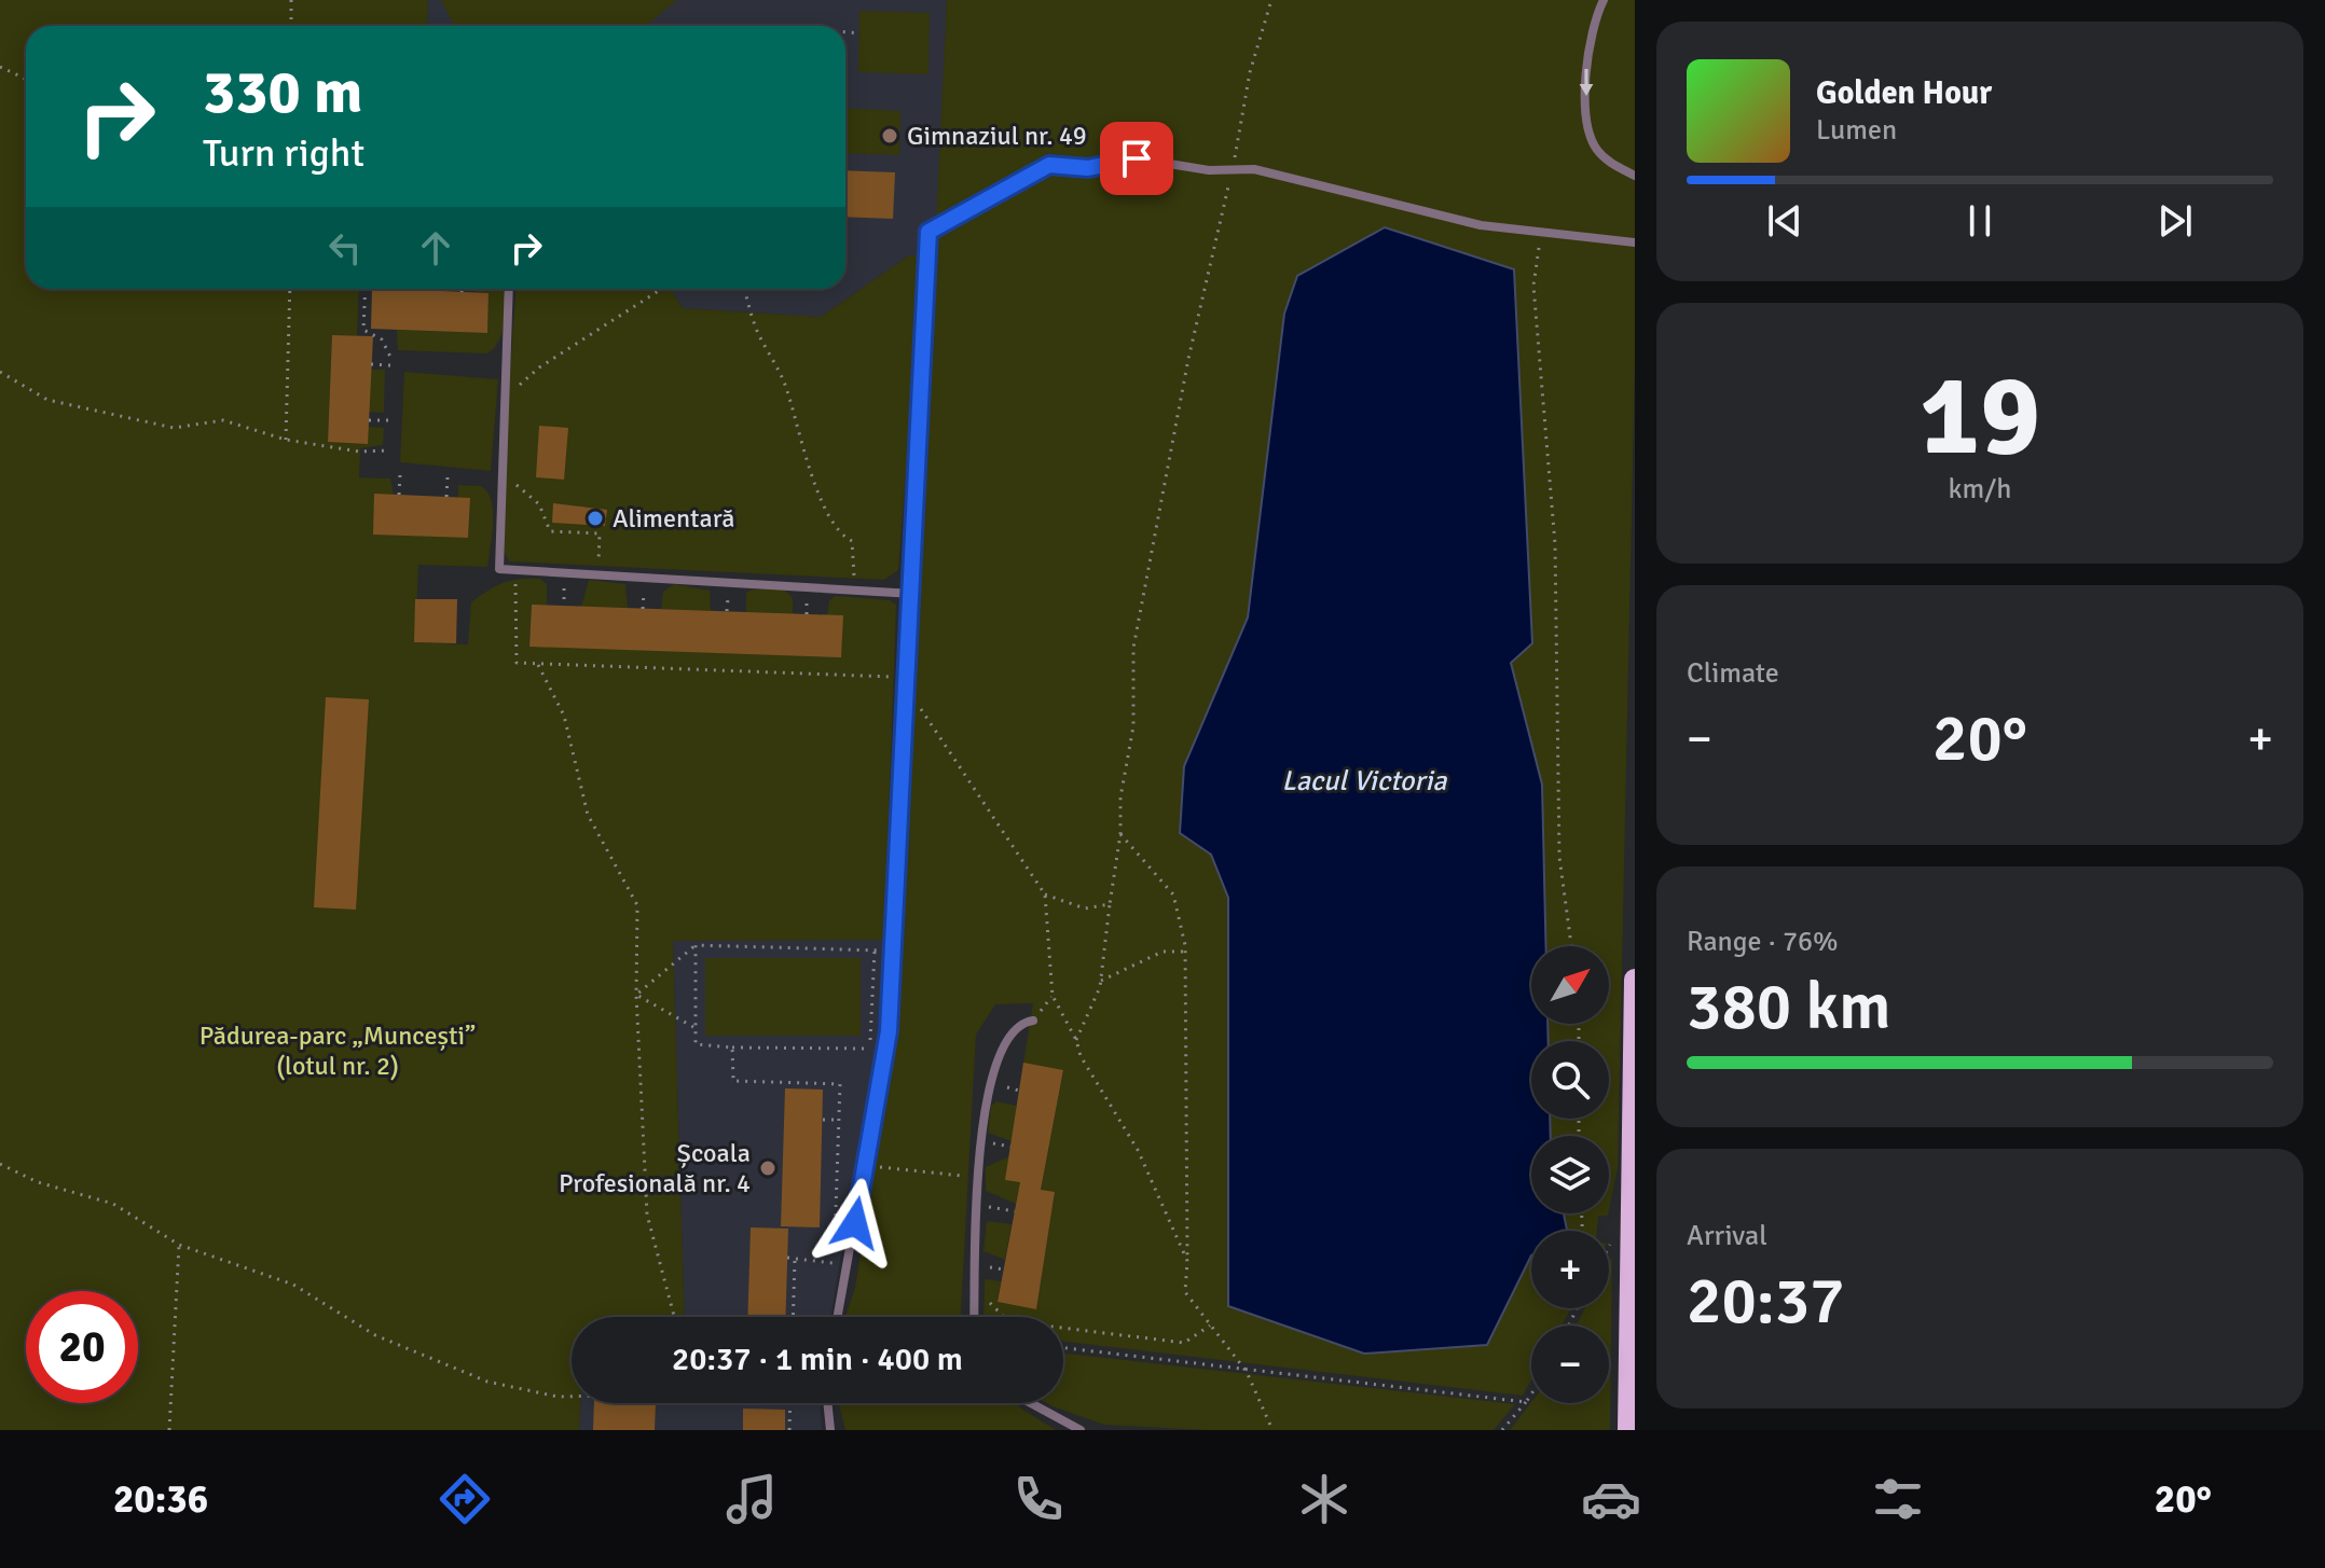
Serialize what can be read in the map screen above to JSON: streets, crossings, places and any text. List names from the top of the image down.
{
  "water": ["Lacul Victoria"],
  "parks": ["Pădurea-parc „Muncești” (lotul nr. 2)"],
  "places": ["Gimnaziul nr. 49", "Alimentară", "Școala Profesională nr. 4"],
  "north": "top right",
  "page": {
    "turn": ["330 m", "Turn right"],
    "song": ["Golden Hour", "Lumen"],
    "tile": [
      ["19", "km/h"],
      "Climate",
      ["Range · 76%", "380 km"],
      ["Arrival", "20:37"]
    ],
    "heat": ["−", "20°", "+"],
    "map_buttons": ["+", "−"],
    "limit": "20",
    "trip": "20:37 · 1 min · 400 m",
    "tabs": ["20:36", "20°"]
  }
}
